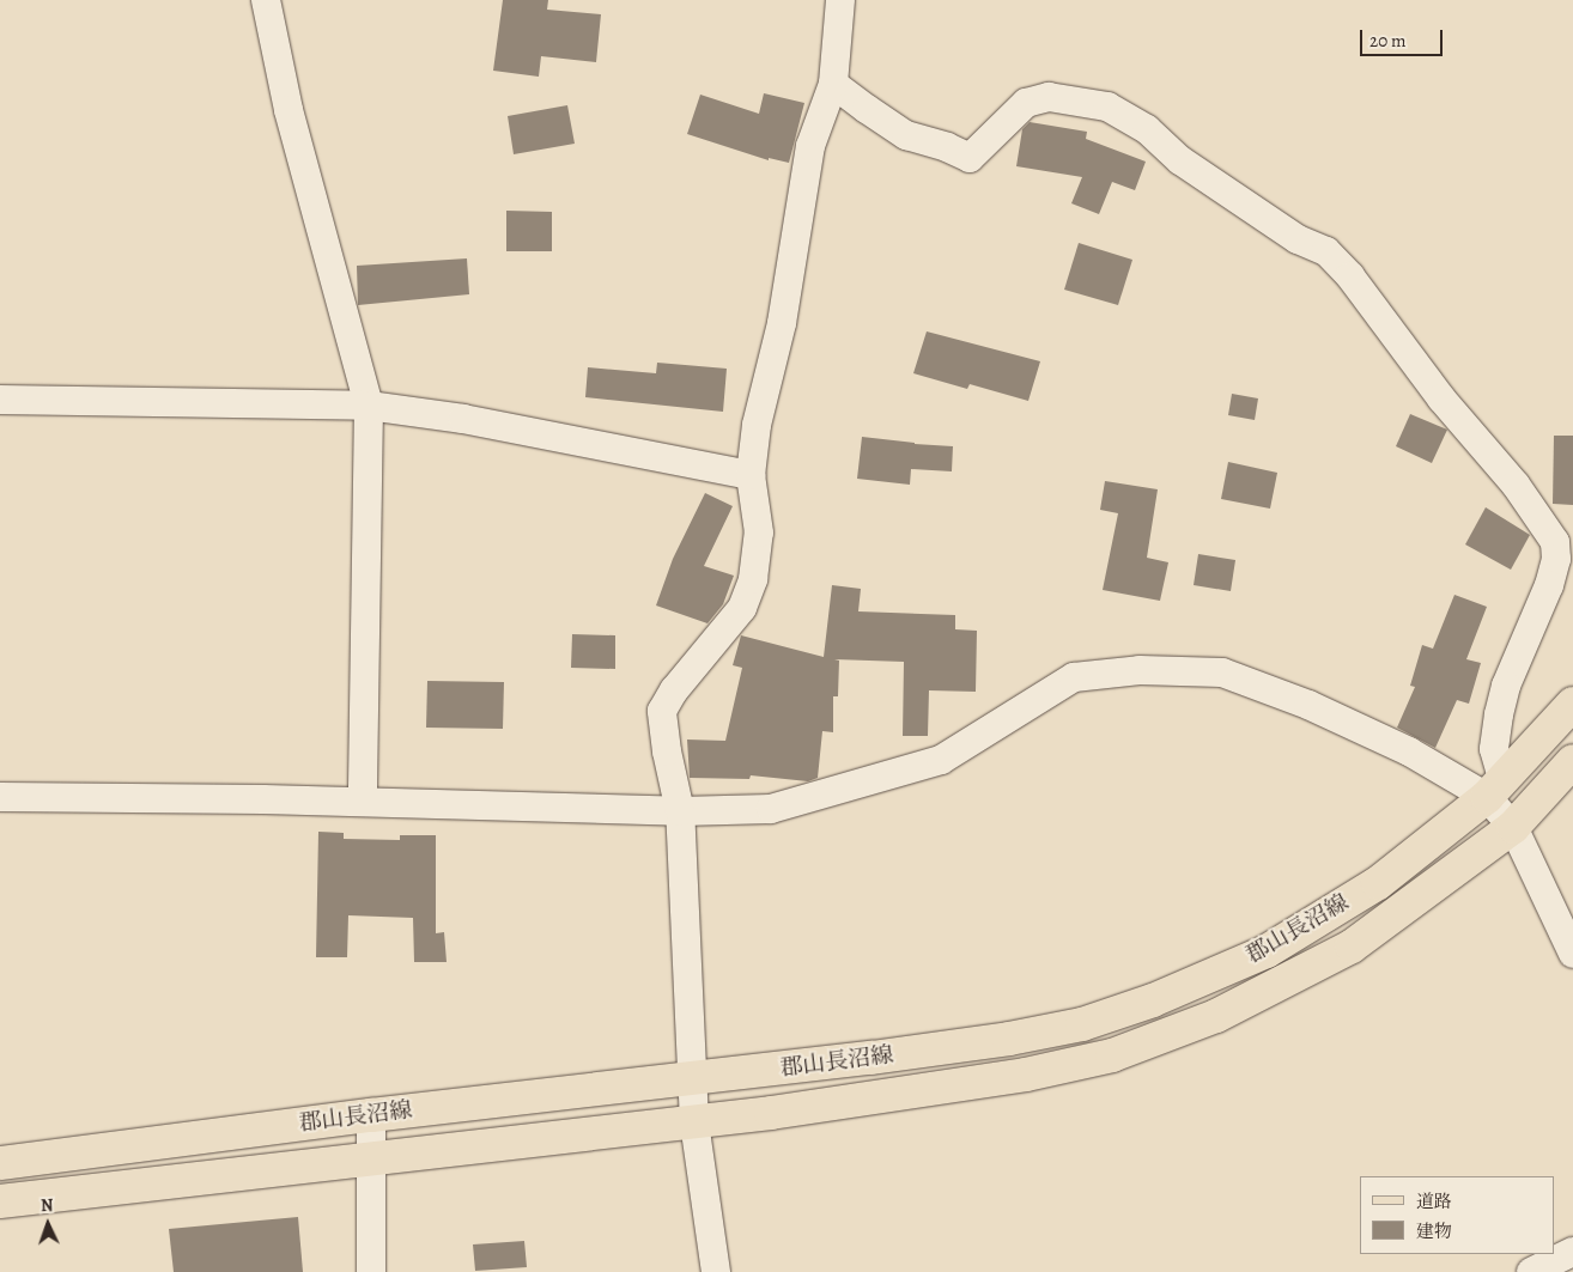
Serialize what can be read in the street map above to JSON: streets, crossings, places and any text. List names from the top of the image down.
{
  "streets": {
    "main road": ["郡山長沼線"]
  },
  "legend": ["道路", "建物"],
  "scale_bar": "20 m",
  "north": "top"
}
